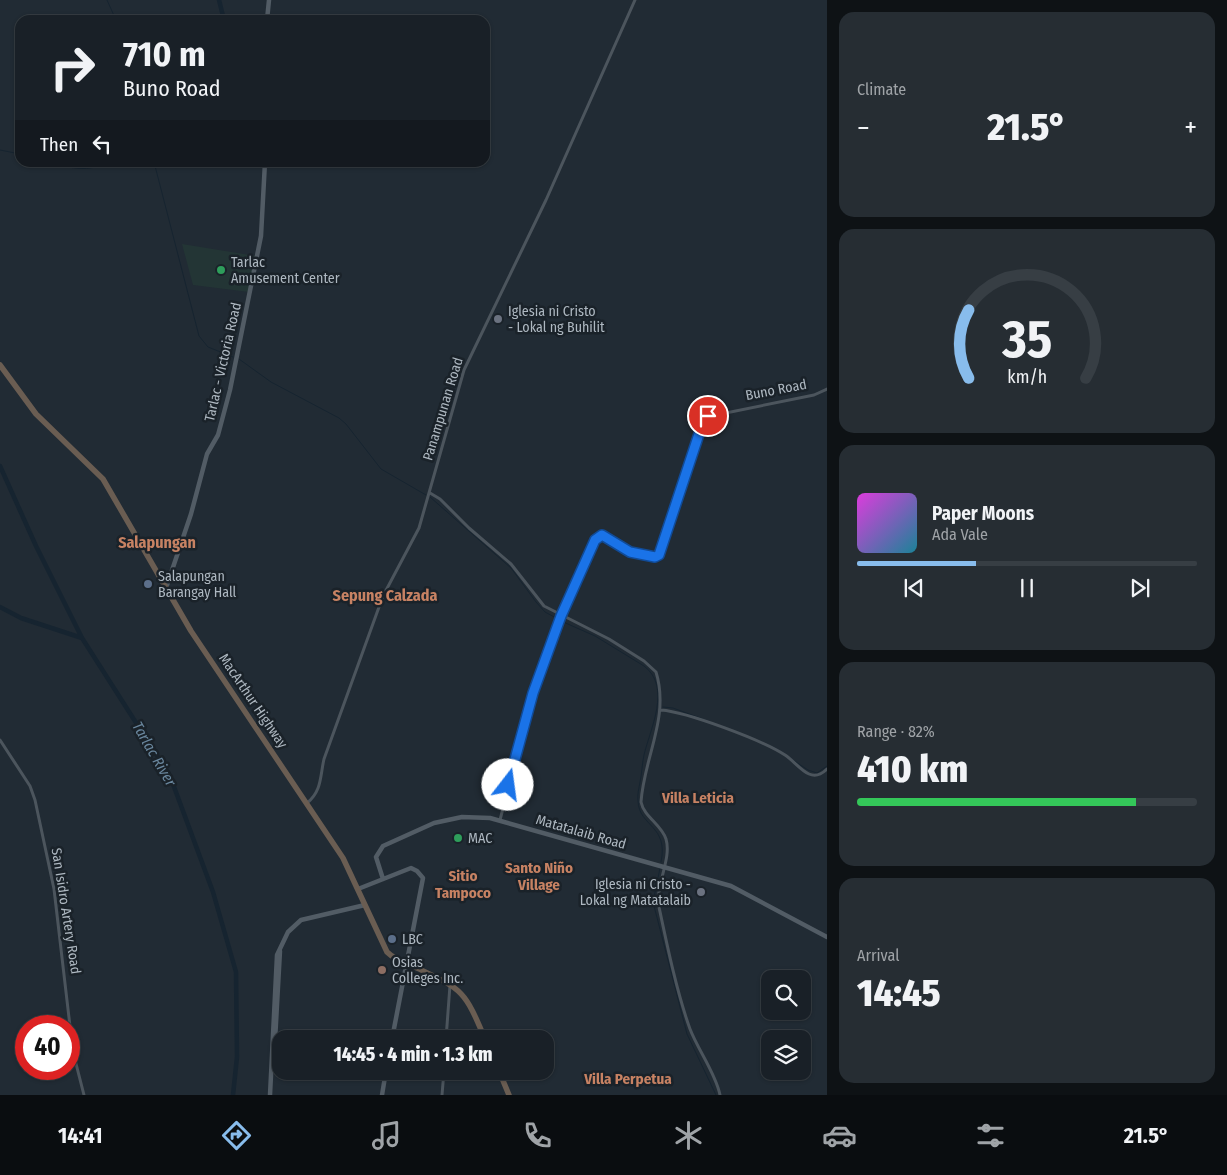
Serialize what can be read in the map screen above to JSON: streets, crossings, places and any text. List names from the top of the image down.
{
  "streets": {
    "highway": ["MacArthur Highway"],
    "main road": ["Tarlac - Victoria Road", "Matatalaib Road"],
    "street": ["Buno Road", "Panampunan Road", "San Isidro Artery Road"]
  },
  "crossings": [
    ["Tarlac - Victoria Road", "MacArthur Highway"],
    ["Buno Road", "Matatalaib Road"],
    ["Panampunan Road", "MacArthur Highway"]
  ],
  "districts": [
    "Salapungan",
    "Sepung Calzada",
    "Villa Leticia",
    "Santo Niño Village",
    "Sitio Tampoco",
    "Villa Perpetua"
  ],
  "water": ["Tarlac River"],
  "places": [
    "Tarlac Amusement Center",
    "Iglesia ni Cristo - Lokal ng Buhilit",
    "Salapungan Barangay Hall",
    "MAC",
    "Iglesia ni Cristo - Lokal ng Matatalaib",
    "LBC",
    "Osias Colleges Inc."
  ],
  "page": {
    "tile": [
      "Climate",
      ["Range · 82%", "410 km"],
      ["Arrival", "14:45"]
    ],
    "turn": ["710 m", "Buno Road"],
    "heat": ["−", "21.5°", "+"],
    "then": "Then",
    "song": ["Paper Moons", "Ada Vale"],
    "limit": "40",
    "trip": "14:45 · 4 min · 1.3 km",
    "tabs": ["14:41", "21.5°"],
    "gauge": ["35", "km/h"]
  }
}
